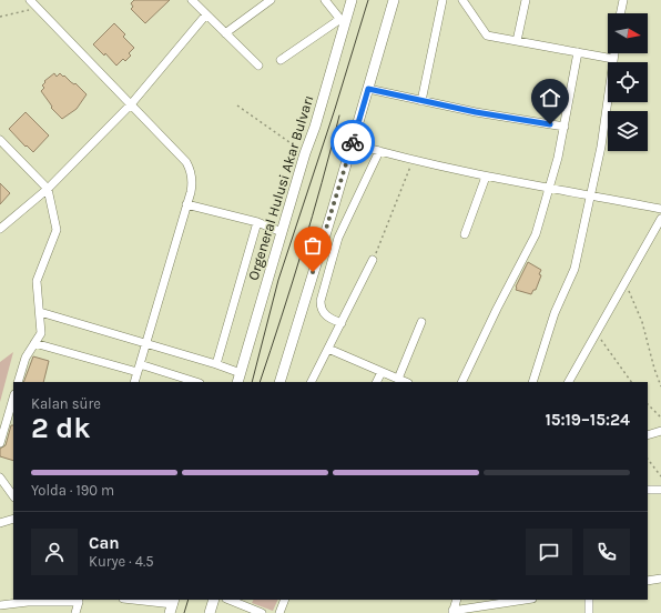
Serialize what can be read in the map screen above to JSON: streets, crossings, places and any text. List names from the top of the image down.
{
  "streets": {
    "main road": ["Orgeneral Hulusi Akar Bulvarı"]
  },
  "north": "right",
  "page": {
    "heading": ["2 dk", "Kalan süre", "15:19–15:24"],
    "panel": ["Can", "Kurye · 4.5"],
    "bar": "Yolda · 190 m"
  }
}
